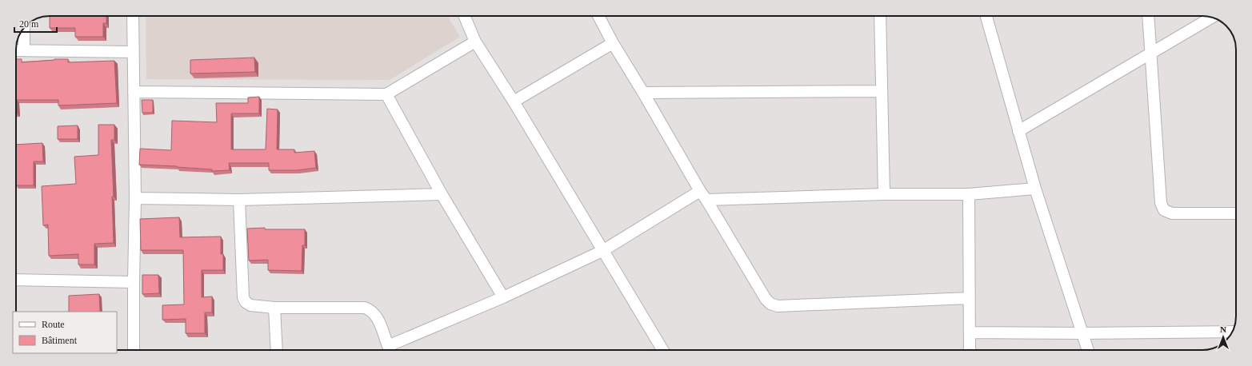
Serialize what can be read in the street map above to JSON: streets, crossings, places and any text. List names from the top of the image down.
{
  "legend": ["Route", "Bâtiment"],
  "scale_bar": "20 m",
  "north": "top"
}
